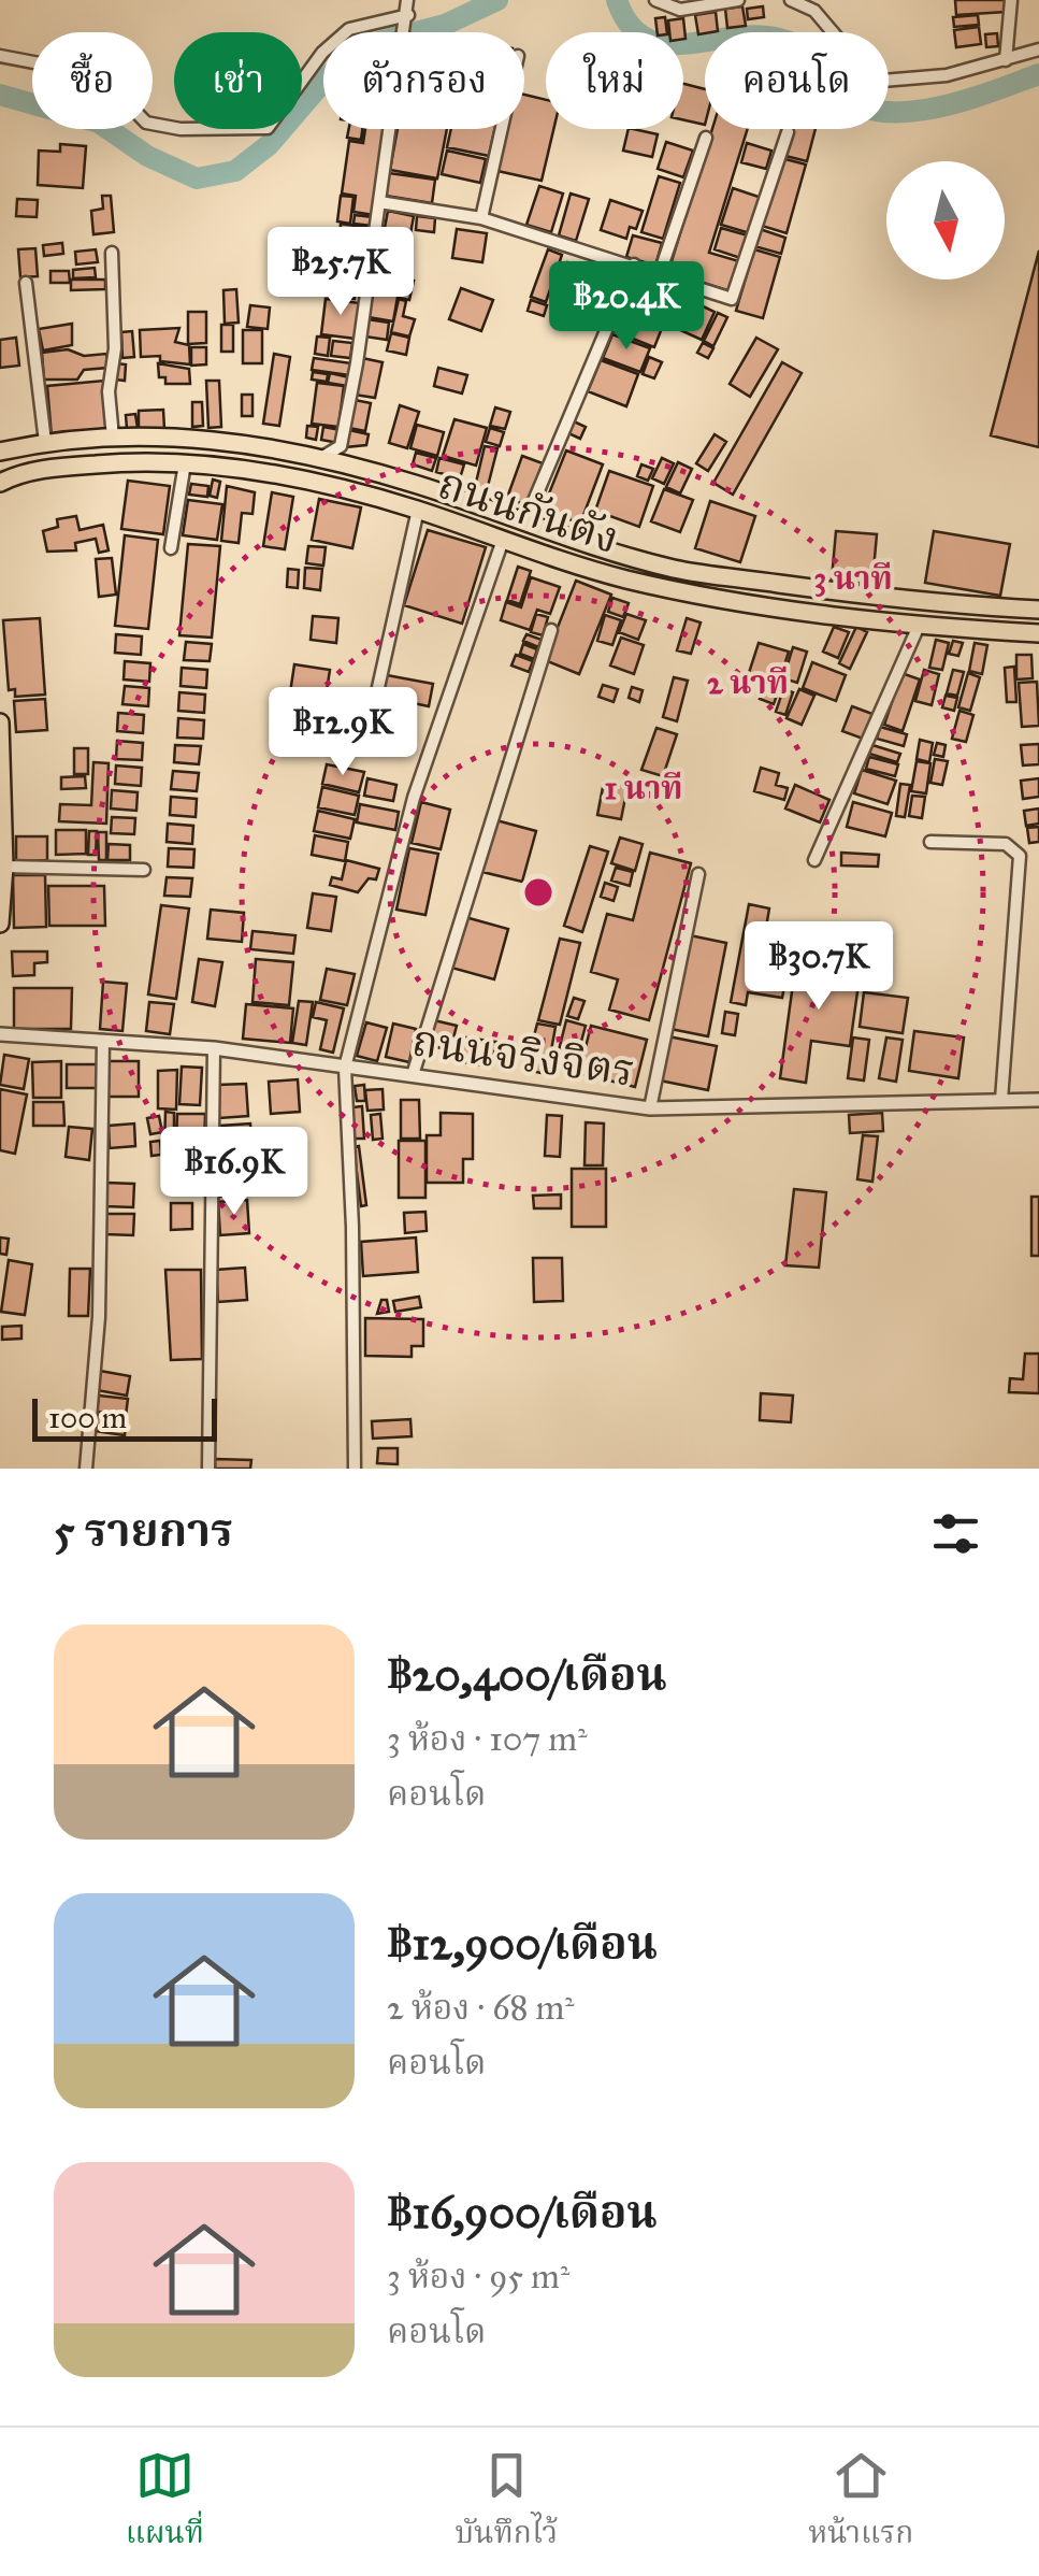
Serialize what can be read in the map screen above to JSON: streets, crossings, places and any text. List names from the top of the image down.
{
  "streets": {
    "main road": ["ถนนกันตัง"],
    "street": ["ถนนจริงจิตร"]
  },
  "scale_bar": "100 m",
  "north": "bottom",
  "page": {
    "chip": [
      "ซื้อ",
      "เช่า",
      "ตัวกรอง",
      "ใหม่",
      "คอนโด"
    ],
    "price": [
      "฿25.7K",
      "฿20.4K",
      "฿12.9K",
      "฿30.7K",
      "฿16.9K"
    ],
    "scale": "100 m",
    "heading": "5 รายการ",
    "list": [
      {
        "name": "฿20,400/เดือน",
        "note": "3 ห้อง · 107 m² · คอนโด"
      },
      {
        "name": "฿12,900/เดือน",
        "note": "2 ห้อง · 68 m² · คอนโด"
      },
      {
        "name": "฿16,900/เดือน",
        "note": "3 ห้อง · 95 m² · คอนโด"
      }
    ],
    "tabs": ["แผนที่", "บันทึกไว้", "หน้าแรก"]
  },
  "rings": ["3 นาที", "2 นาที", "1 นาที"]
}
